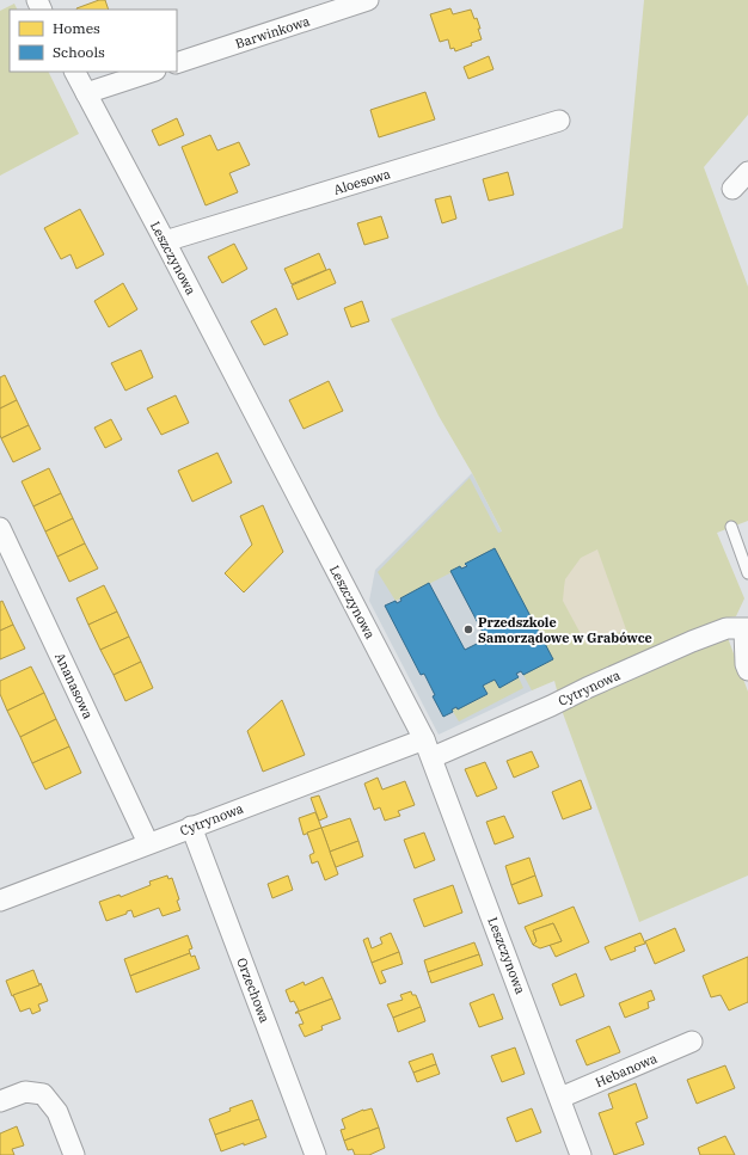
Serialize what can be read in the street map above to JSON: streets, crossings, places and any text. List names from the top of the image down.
{
  "streets": {
    "street": [
      "Barwinkowa",
      "Aloesowa",
      "Leszczynowa",
      "Ananasowa",
      "Cytrynowa",
      "Orzechowa",
      "Hebanowa"
    ]
  },
  "crossings": [
    ["Aloesowa", "Leszczynowa"],
    ["Leszczynowa", "Cytrynowa"],
    ["Leszczynowa", "Hebanowa"],
    ["Ananasowa", "Cytrynowa"],
    ["Cytrynowa", "Orzechowa"]
  ],
  "places": ["Przedszkole Samorządowe w Grabówce"],
  "legend": ["Homes", "Schools"]
}
